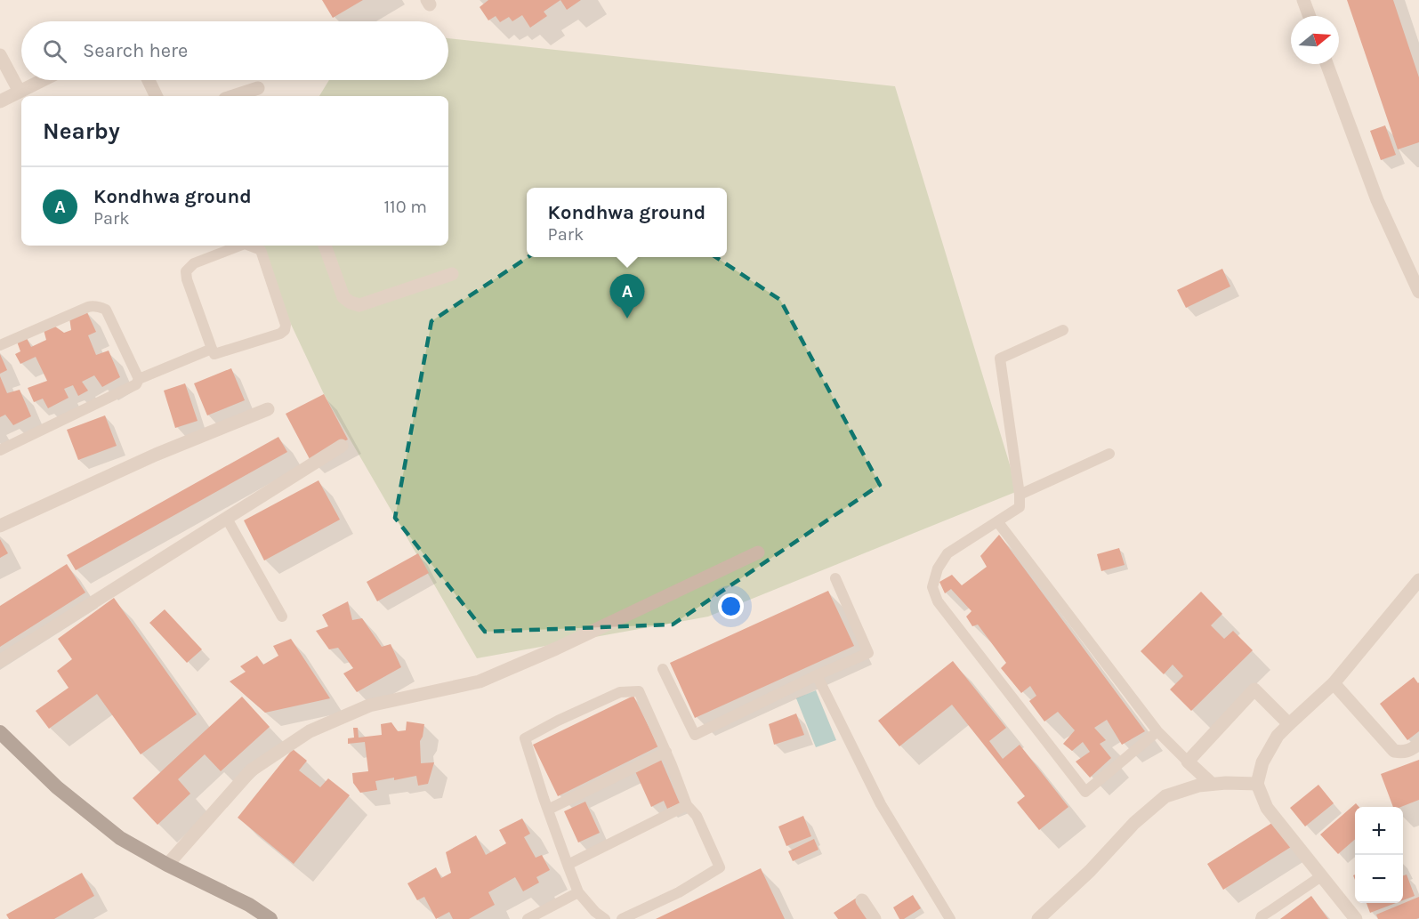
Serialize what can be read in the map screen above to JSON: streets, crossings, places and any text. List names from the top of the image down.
{
  "north": "right",
  "page": {
    "search": "Search here",
    "heading": "Nearby",
    "list": [
      {
        "mark": "A",
        "name": "Kondhwa ground",
        "note": "Park",
        "value": "110 m"
      }
    ],
    "popup": ["Kondhwa ground", "Park"],
    "pins": "A",
    "map_buttons": ["+", "−"]
  }
}
